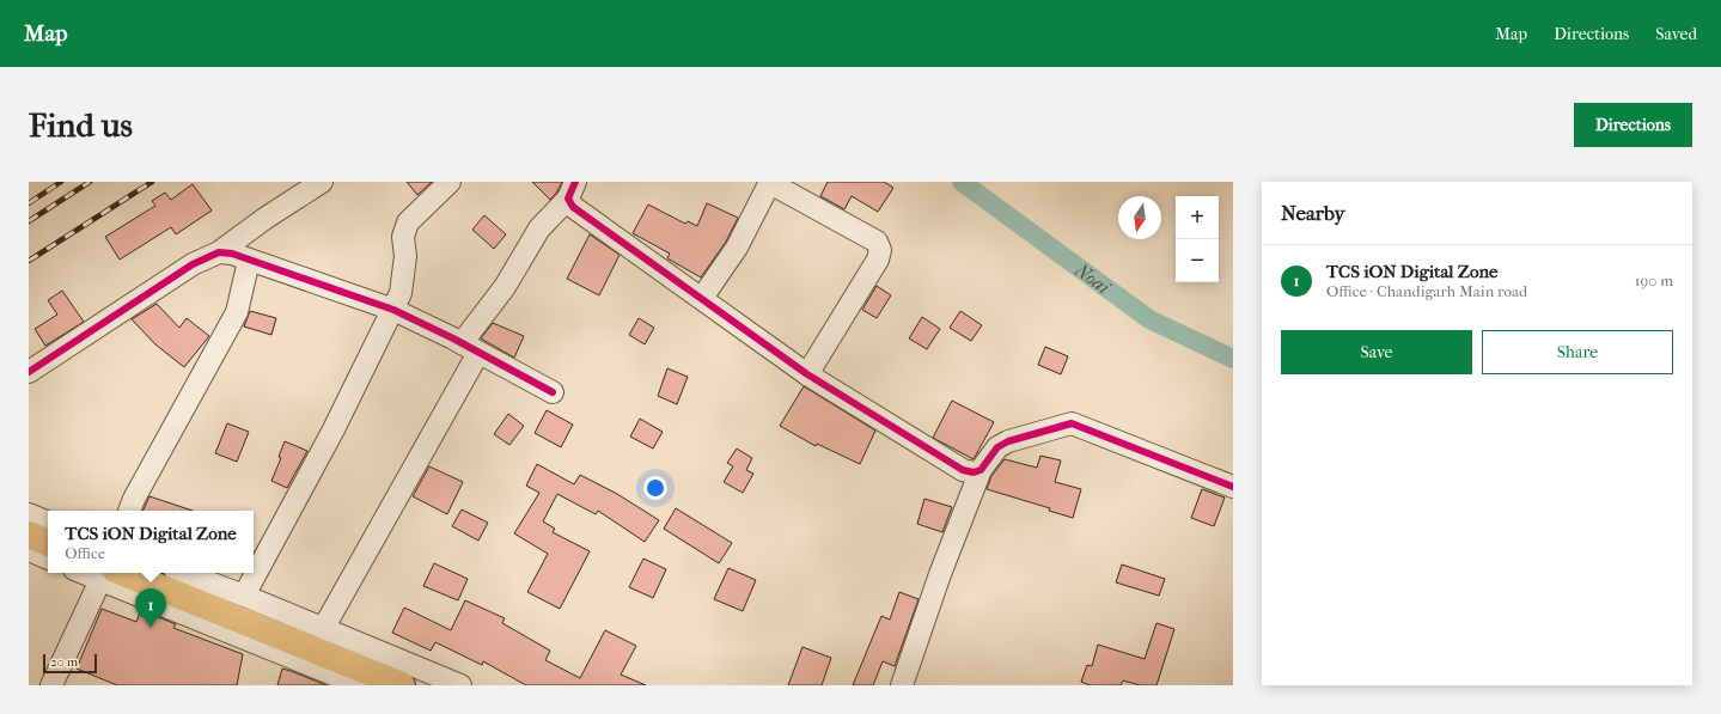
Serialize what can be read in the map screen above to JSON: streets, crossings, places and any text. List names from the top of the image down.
{
  "water": ["Noai"],
  "scale_bar": "20 m",
  "north": "bottom",
  "page": {
    "header": "Map",
    "nav": ["Map", "Directions", "Saved"],
    "buttons": [
      "Directions",
      ["Save", "Share"]
    ],
    "title": "Find us",
    "heading": "Nearby",
    "map_buttons": ["+", "−"],
    "list": [
      {
        "mark": "1",
        "name": "TCS iON Digital Zone",
        "note": "Office · Chandigarh Main road",
        "value": "190 m"
      }
    ],
    "popup": ["TCS iON Digital Zone", "Office"],
    "pins": "1",
    "scale": "20 m"
  }
}
